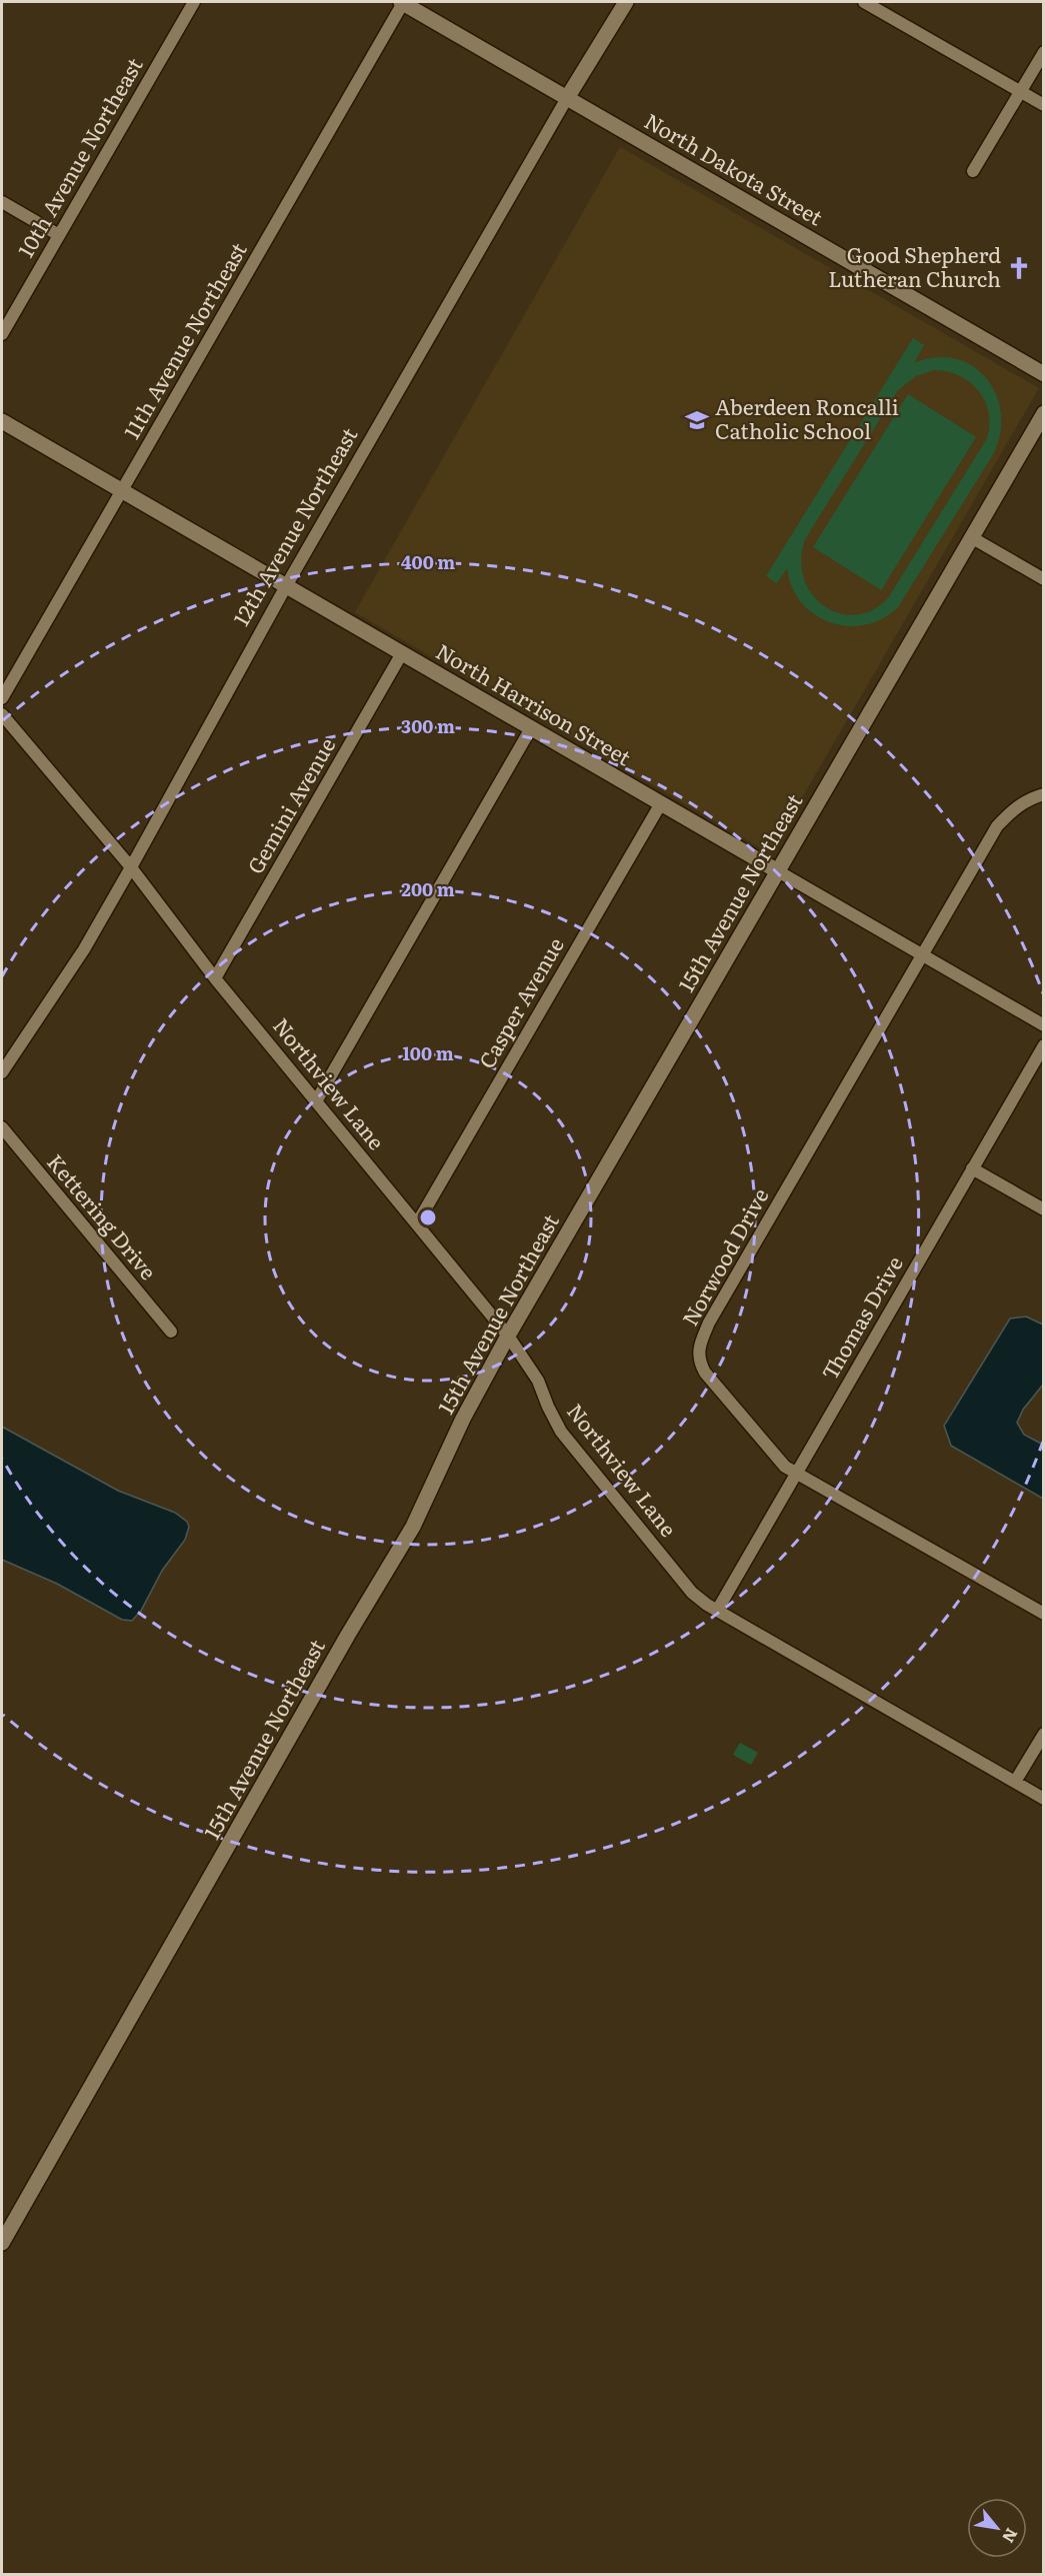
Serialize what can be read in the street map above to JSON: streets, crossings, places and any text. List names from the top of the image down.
{
  "streets": {
    "street": [
      "10th Avenue Northeast",
      "North Dakota Street",
      "11th Avenue Northeast",
      "12th Avenue Northeast",
      "North Harrison Street",
      "Gemini Avenue",
      "15th Avenue Northeast",
      "Casper Avenue",
      "Northview Lane",
      "Kettering Drive",
      "Norwood Drive",
      "Thomas Drive"
    ]
  },
  "crossings": [
    ["North Dakota Street", "11th Avenue Northeast"],
    ["North Dakota Street", "12th Avenue Northeast"],
    ["11th Avenue Northeast", "North Harrison Street"],
    ["12th Avenue Northeast", "North Harrison Street"],
    ["12th Avenue Northeast", "Northview Lane"],
    ["North Harrison Street", "Gemini Avenue"],
    ["North Harrison Street", "15th Avenue Northeast"],
    ["North Harrison Street", "Casper Avenue"],
    ["North Harrison Street", "Norwood Drive"],
    ["Gemini Avenue", "Northview Lane"],
    ["15th Avenue Northeast", "Northview Lane"],
    ["Casper Avenue", "Northview Lane"],
    ["Northview Lane", "Thomas Drive"],
    ["Norwood Drive", "Thomas Drive"]
  ],
  "places": {
    "church": ["Good Shepherd Lutheran Church"],
    "school or university": ["Aberdeen Roncalli Catholic School"]
  },
  "north": "bottom right",
  "rings": [
    "400 m",
    "300 m",
    "200 m",
    "100 m"
  ]
}
